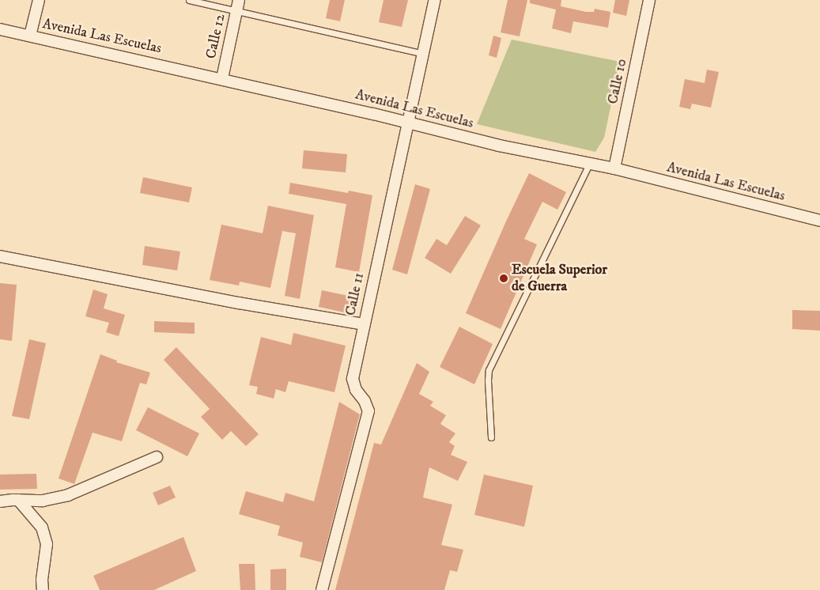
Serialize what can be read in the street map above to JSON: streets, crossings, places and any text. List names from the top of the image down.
{
  "streets": {
    "street": [
      "Avenida Las Escuelas",
      "Calle 12",
      "Calle 10",
      "Calle 11"
    ]
  },
  "crossings": [
    ["Avenida Las Escuelas", "Calle 12"],
    ["Avenida Las Escuelas", "Calle 10"],
    ["Avenida Las Escuelas", "Calle 11"]
  ],
  "places": ["Escuela Superior de Guerra"]
}
